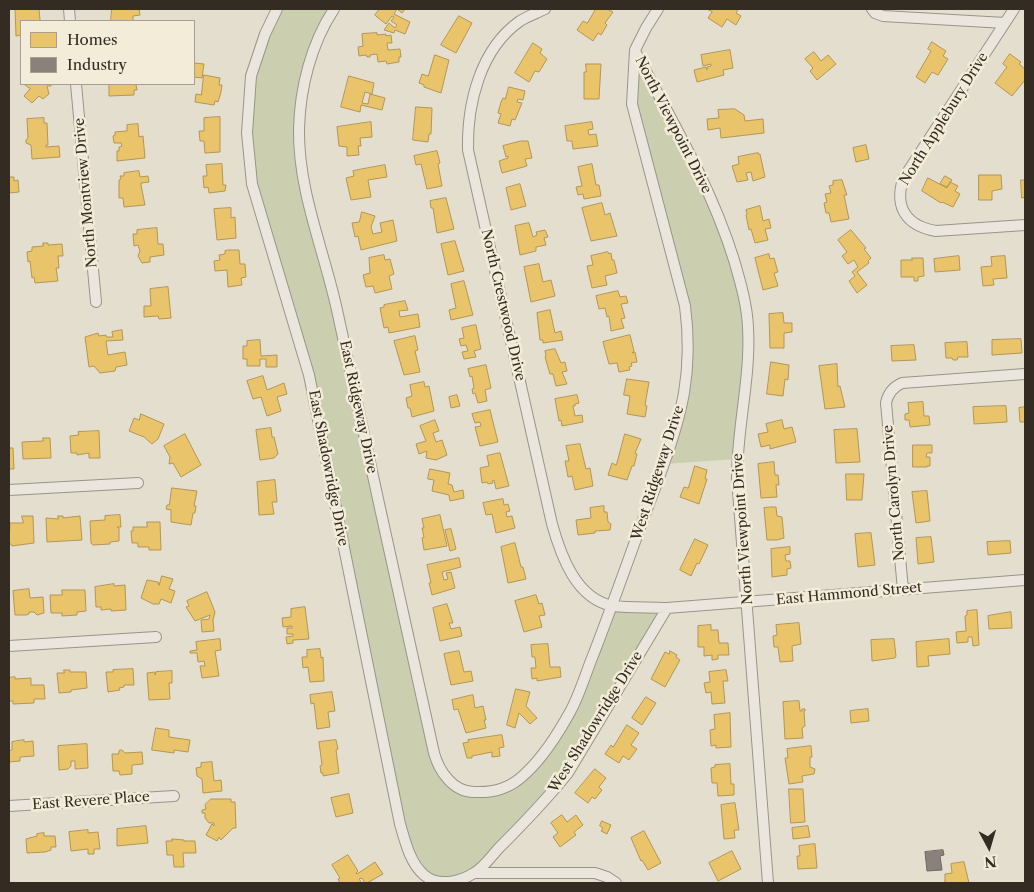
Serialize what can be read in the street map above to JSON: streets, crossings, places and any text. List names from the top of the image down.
{
  "streets": {
    "street": [
      "North Applebury Drive",
      "North Viewpoint Drive",
      "North Montview Drive",
      "North Crestwood Drive",
      "East Ridgeway Drive",
      "East Shadowridge Drive",
      "West Ridgeway Drive",
      "North Carolyn Drive",
      "East Hammond Street",
      "West Shadowridge Drive",
      "East Revere Place"
    ]
  },
  "crossings": [
    ["North Viewpoint Drive", "West Ridgeway Drive"],
    ["North Viewpoint Drive", "East Hammond Street"],
    ["North Crestwood Drive", "West Ridgeway Drive"],
    ["North Crestwood Drive", "East Hammond Street"],
    ["East Ridgeway Drive", "West Ridgeway Drive"],
    ["East Shadowridge Drive", "West Shadowridge Drive"],
    ["West Ridgeway Drive", "East Hammond Street"],
    ["North Carolyn Drive", "East Hammond Street"],
    ["East Hammond Street", "West Shadowridge Drive"]
  ],
  "legend": ["Homes", "Industry"],
  "north": "bottom"
}
